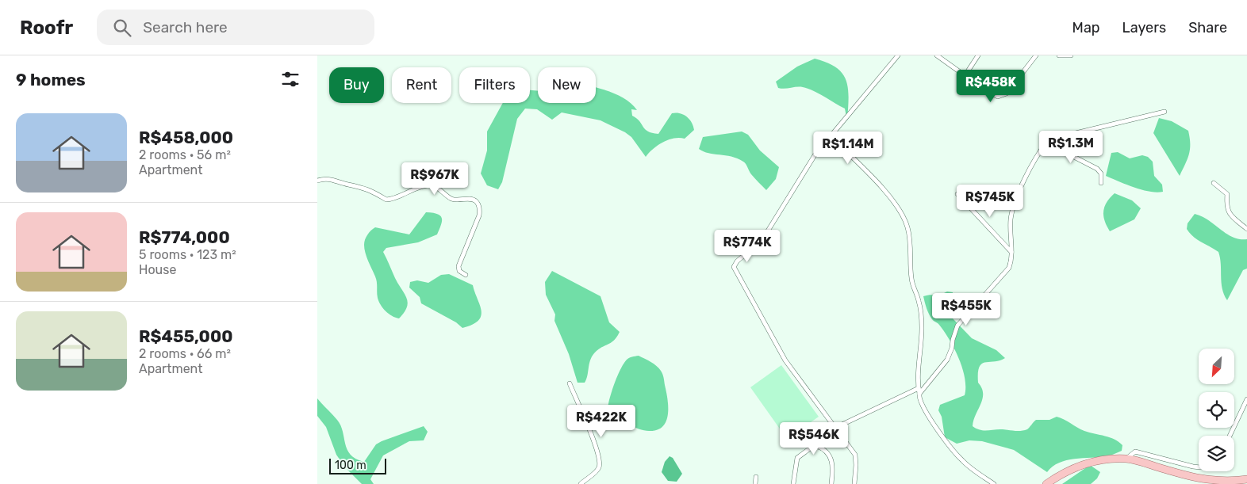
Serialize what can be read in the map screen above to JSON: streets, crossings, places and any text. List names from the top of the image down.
{
  "scale_bar": "100 m",
  "north": "bottom left",
  "page": {
    "header": "Roofr",
    "search": "Search here",
    "nav": ["Map", "Layers", "Share"],
    "heading": "9 homes",
    "chip": [
      "Buy",
      "Rent",
      "Filters",
      "New"
    ],
    "price": [
      "R$458K",
      "R$1.3M",
      "R$1.14M",
      "R$967K",
      "R$745K",
      "R$774K",
      "R$455K",
      "R$422K",
      "R$546K"
    ],
    "list": [
      {
        "name": "R$458,000",
        "note": "2 rooms · 56 m² · Apartment"
      },
      {
        "name": "R$774,000",
        "note": "5 rooms · 123 m² · House"
      },
      {
        "name": "R$455,000",
        "note": "2 rooms · 66 m² · Apartment"
      }
    ],
    "scale": "100 m"
  }
}
